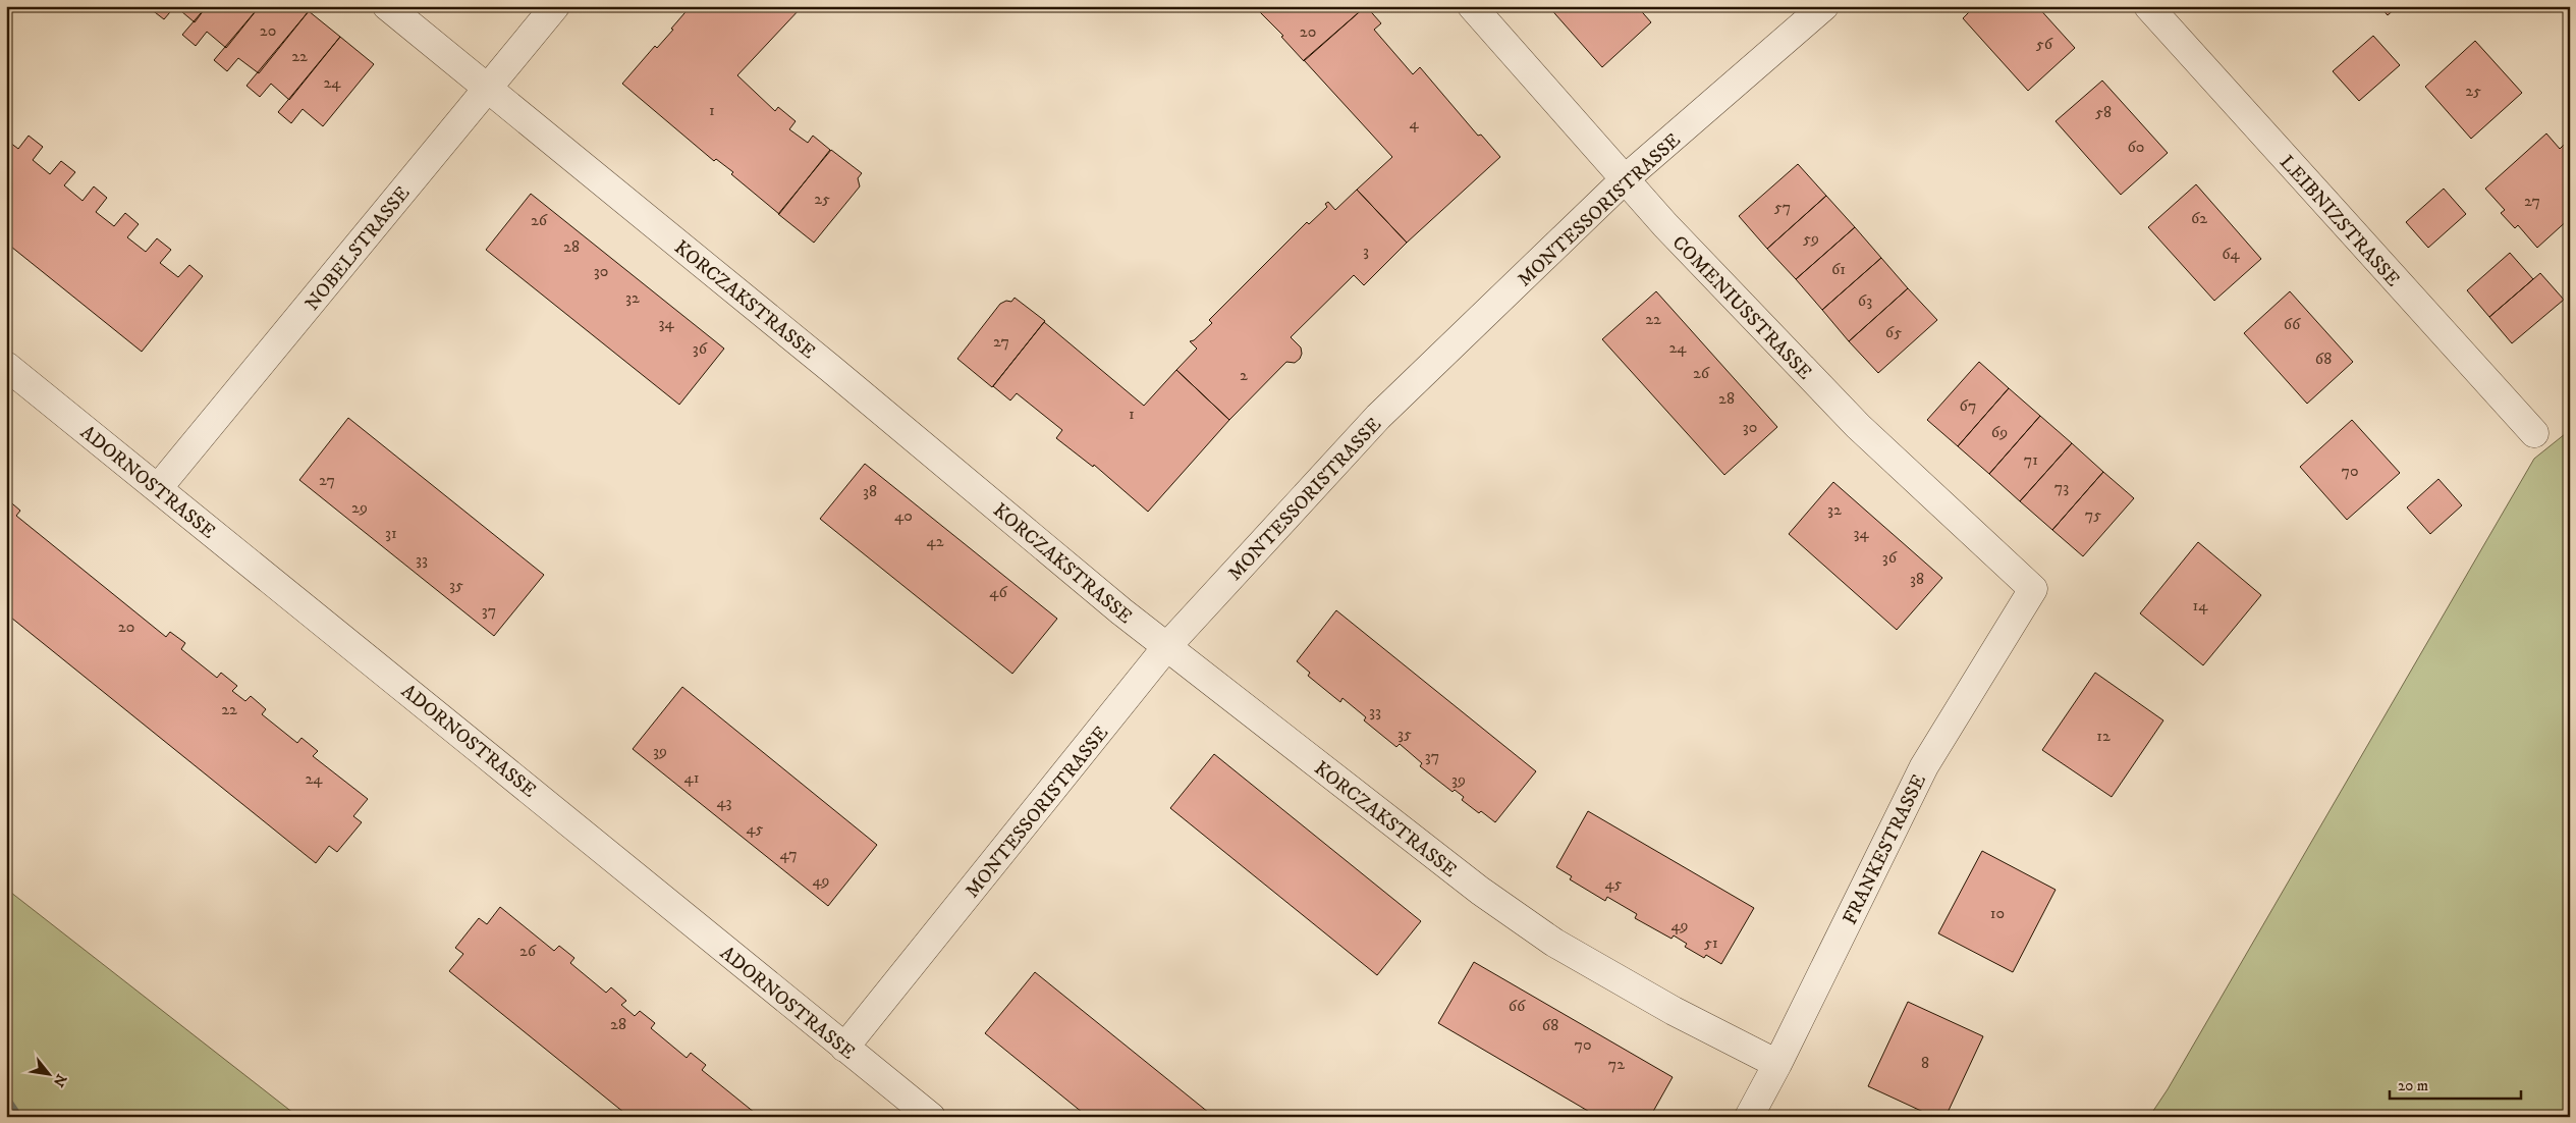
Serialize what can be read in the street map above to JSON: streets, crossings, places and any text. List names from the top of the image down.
{
  "streets": {
    "street": [
      "MONTESSORISTRASSE",
      "LEIBNIZSTRASSE",
      "NOBELSTRASSE",
      "KORCZAKSTRASSE",
      "COMENIUSSTRASSE",
      "ADORNOSTRASSE",
      "FRANKESTRASSE"
    ]
  },
  "crossings": [
    ["MONTESSORISTRASSE", "KORCZAKSTRASSE"],
    ["MONTESSORISTRASSE", "COMENIUSSTRASSE"],
    ["MONTESSORISTRASSE", "ADORNOSTRASSE"],
    ["NOBELSTRASSE", "KORCZAKSTRASSE"],
    ["NOBELSTRASSE", "ADORNOSTRASSE"],
    ["KORCZAKSTRASSE", "FRANKESTRASSE"],
    ["COMENIUSSTRASSE", "FRANKESTRASSE"]
  ],
  "house_numbers": [
    "20",
    "20",
    "56",
    "22",
    "24",
    "25",
    "1",
    "58",
    "4",
    "60",
    "25",
    "27",
    "57",
    "62",
    "26",
    "59",
    "28",
    "3",
    "64",
    "61",
    "30",
    "32",
    "63",
    "22",
    "34",
    "66",
    "65",
    "27",
    "24",
    "36",
    "68",
    "26",
    "2",
    "28",
    "67",
    "1",
    "30",
    "69",
    "71",
    "70",
    "27",
    "73",
    "38",
    "29",
    "32",
    "75",
    "40",
    "31",
    "34",
    "42",
    "36",
    "33",
    "38",
    "35",
    "46",
    "14",
    "37",
    "20",
    "22",
    "33",
    "35",
    "12",
    "39",
    "37",
    "41",
    "24",
    "39",
    "43",
    "45",
    "47",
    "49",
    "45",
    "10",
    "49",
    "51",
    "26",
    "66",
    "28",
    "68",
    "70",
    "8",
    "72"
  ],
  "scale_bar": "20 m",
  "north": "bottom right"
}
